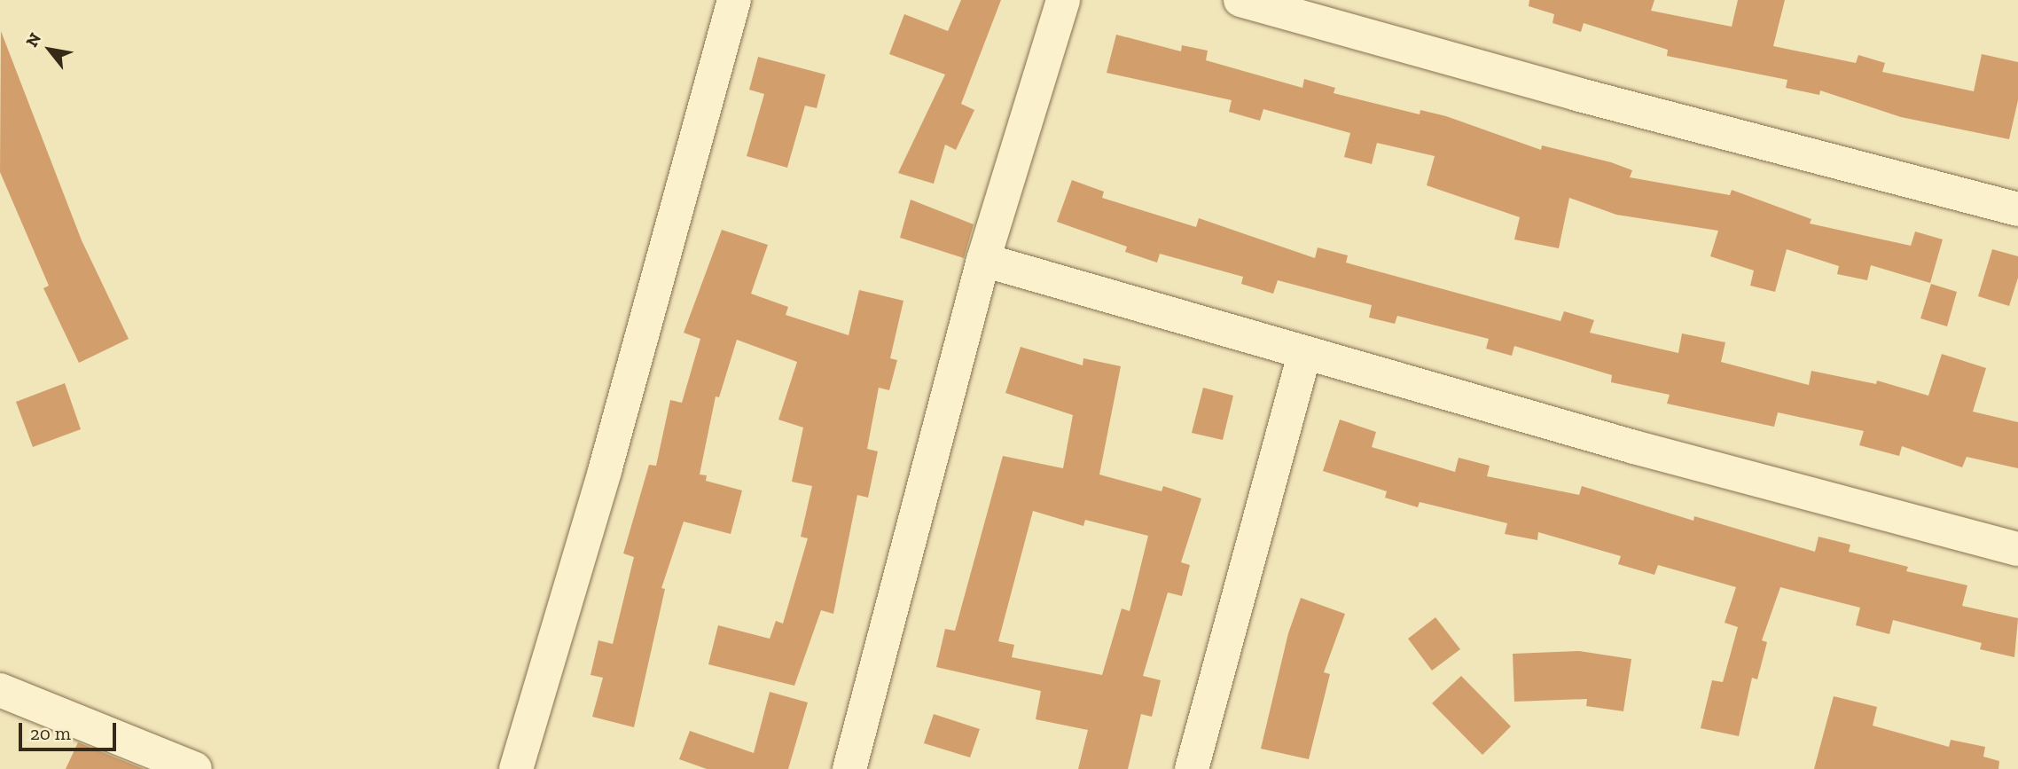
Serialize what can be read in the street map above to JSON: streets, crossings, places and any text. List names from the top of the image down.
{
  "scale_bar": "20 m",
  "north": "top left"
}
